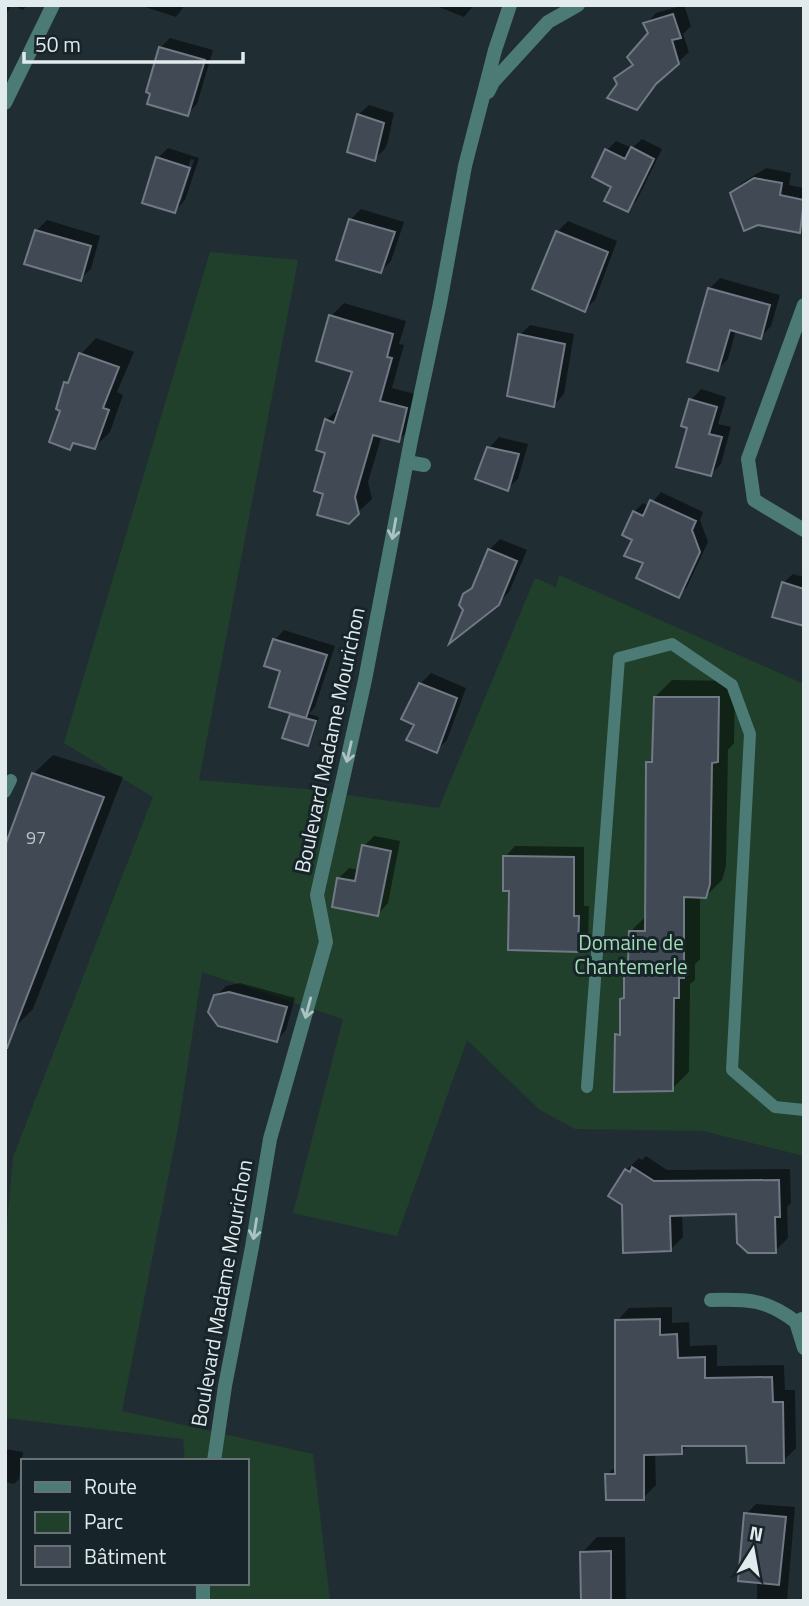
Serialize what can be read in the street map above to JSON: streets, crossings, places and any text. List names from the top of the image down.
{
  "streets": {
    "street": ["Boulevard Madame Mourichon"]
  },
  "one_way": ["Boulevard Madame Mourichon"],
  "parks": ["Domaine de Chantemerle"],
  "house_numbers": ["97"],
  "legend": ["Route", "Parc", "Bâtiment"],
  "scale_bar": "50 m",
  "north": "top"
}
